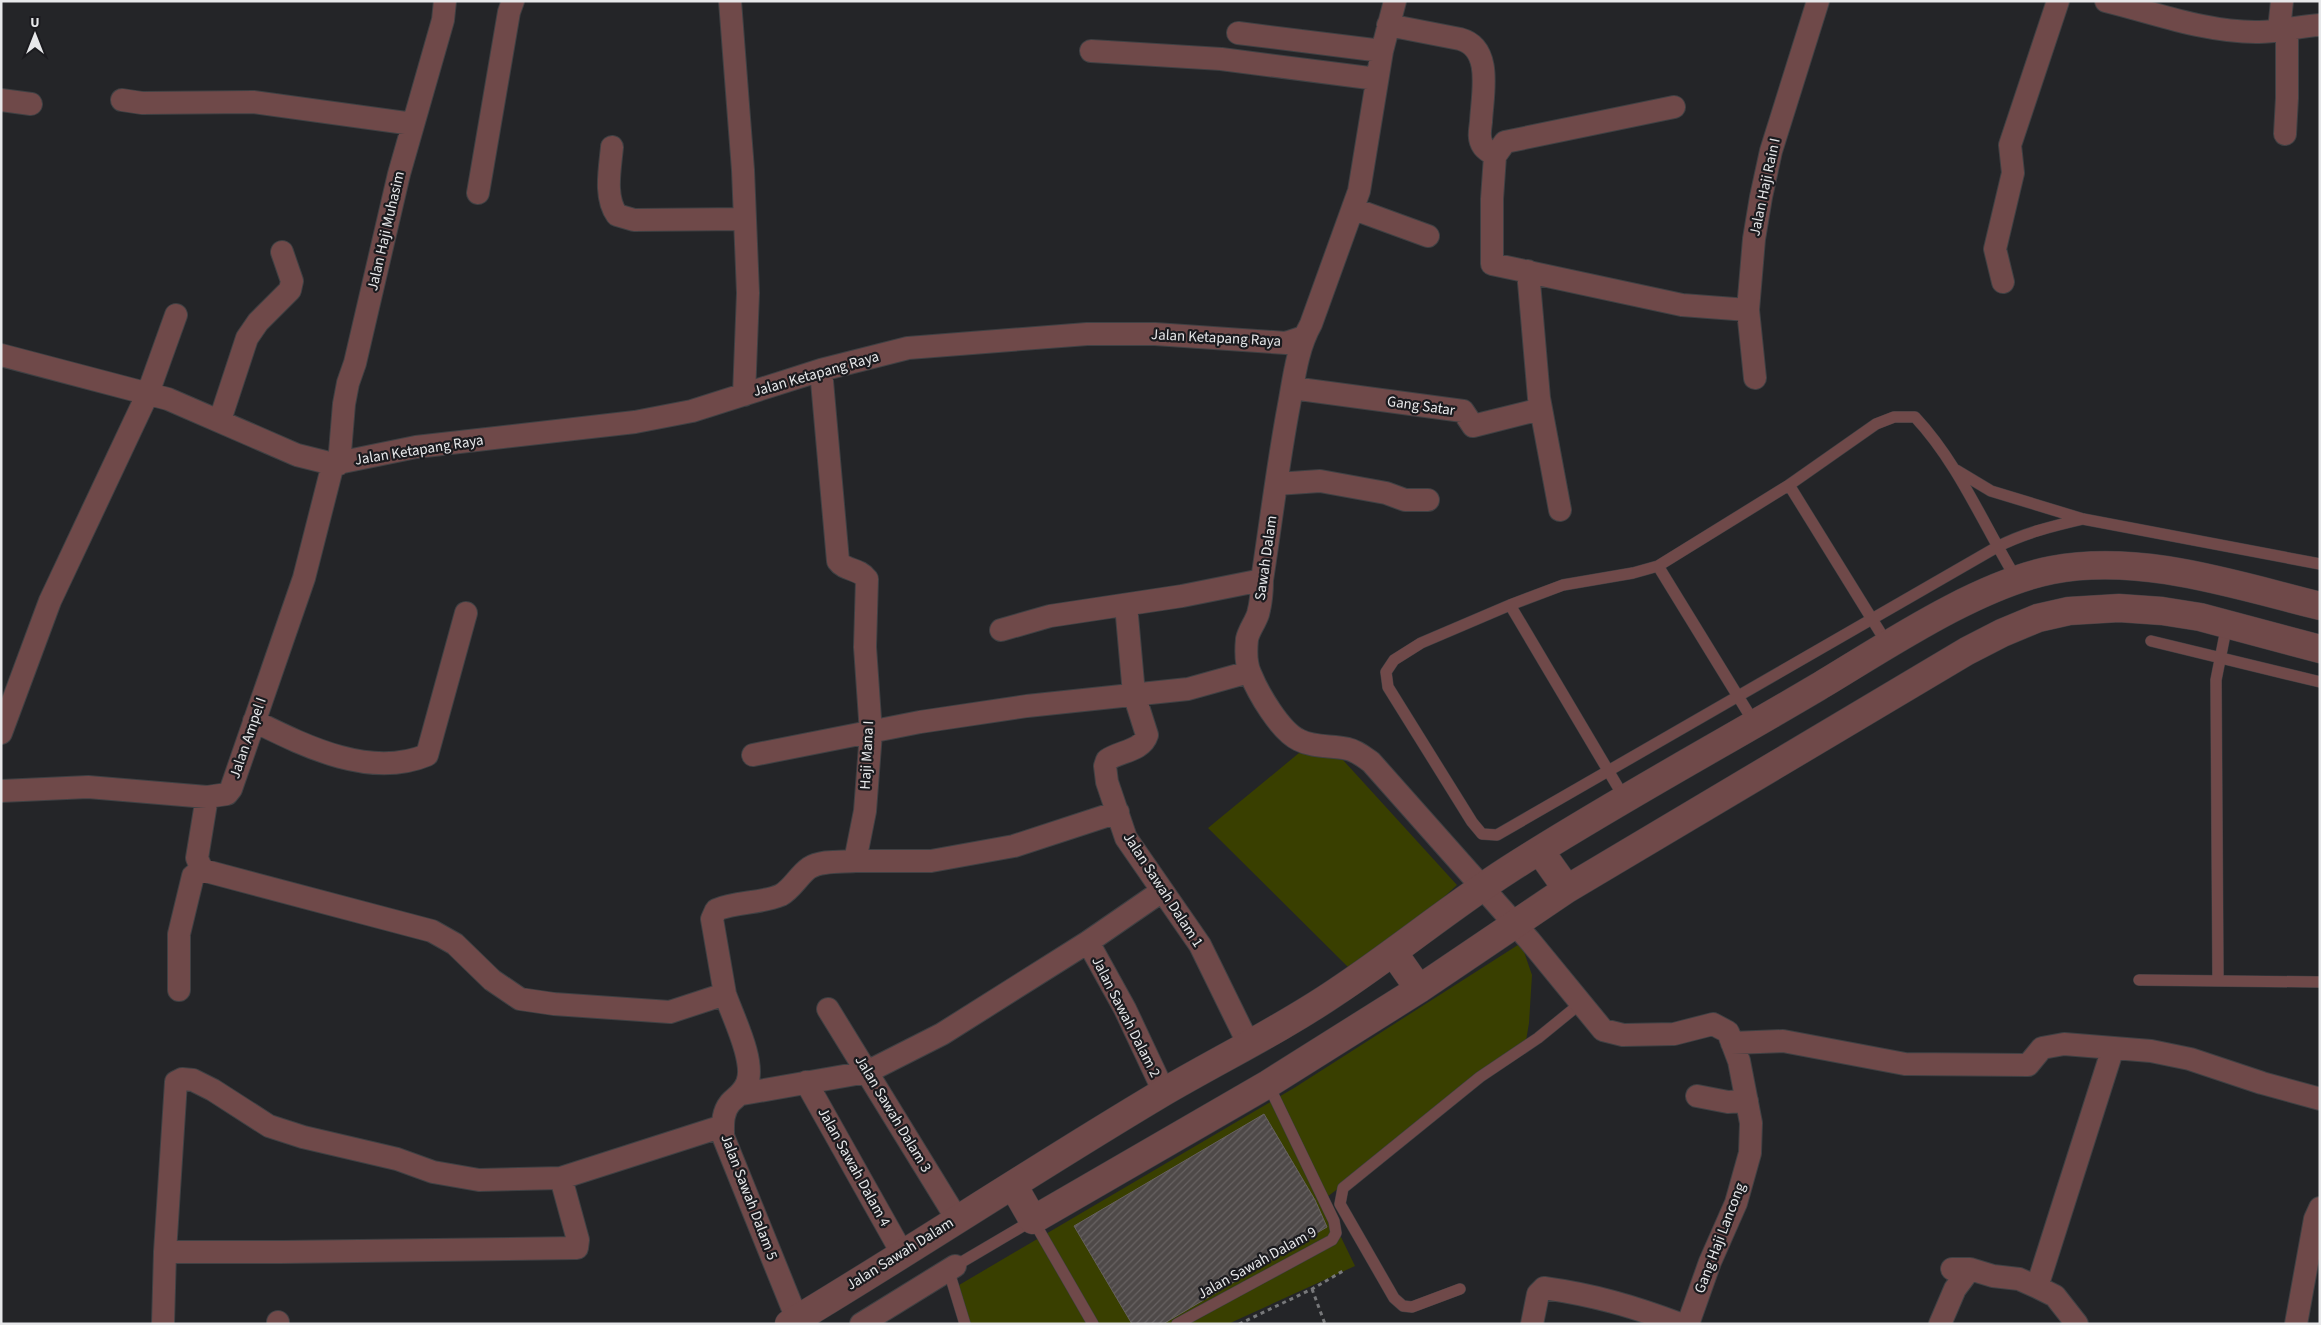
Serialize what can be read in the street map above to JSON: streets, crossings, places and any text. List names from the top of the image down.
{
  "streets": {
    "street": [
      "Jalan Haji Rain I",
      "Jalan Haji Muhasim",
      "Jalan Ketapang Raya",
      "Gang Satar",
      "Sawah Dalam",
      "Jalan Ampel I",
      "Haji Mana I",
      "Jalan Sawah Dalam 1",
      "Jalan Sawah Dalam 2",
      "Jalan Sawah Dalam 3",
      "Jalan Sawah Dalam 4",
      "Jalan Sawah Dalam 5",
      "Gang Haji Lancong",
      "Jalan Sawah Dalam"
    ],
    "lane": ["Jalan Sawah Dalam 9"]
  },
  "crossings": [
    ["Jalan Haji Muhasim", "Jalan Ketapang Raya"],
    ["Jalan Haji Muhasim", "Jalan Ampel I"],
    ["Jalan Ketapang Raya", "Sawah Dalam"],
    ["Jalan Ketapang Raya", "Jalan Ampel I"],
    ["Jalan Ketapang Raya", "Haji Mana I"],
    ["Gang Satar", "Sawah Dalam"],
    ["Sawah Dalam", "Gang Haji Lancong"],
    ["Jalan Sawah Dalam 3", "Jalan Sawah Dalam"],
    ["Jalan Sawah Dalam 4", "Jalan Sawah Dalam"],
    ["Jalan Sawah Dalam 5", "Jalan Sawah Dalam"]
  ],
  "north": "top"
}
